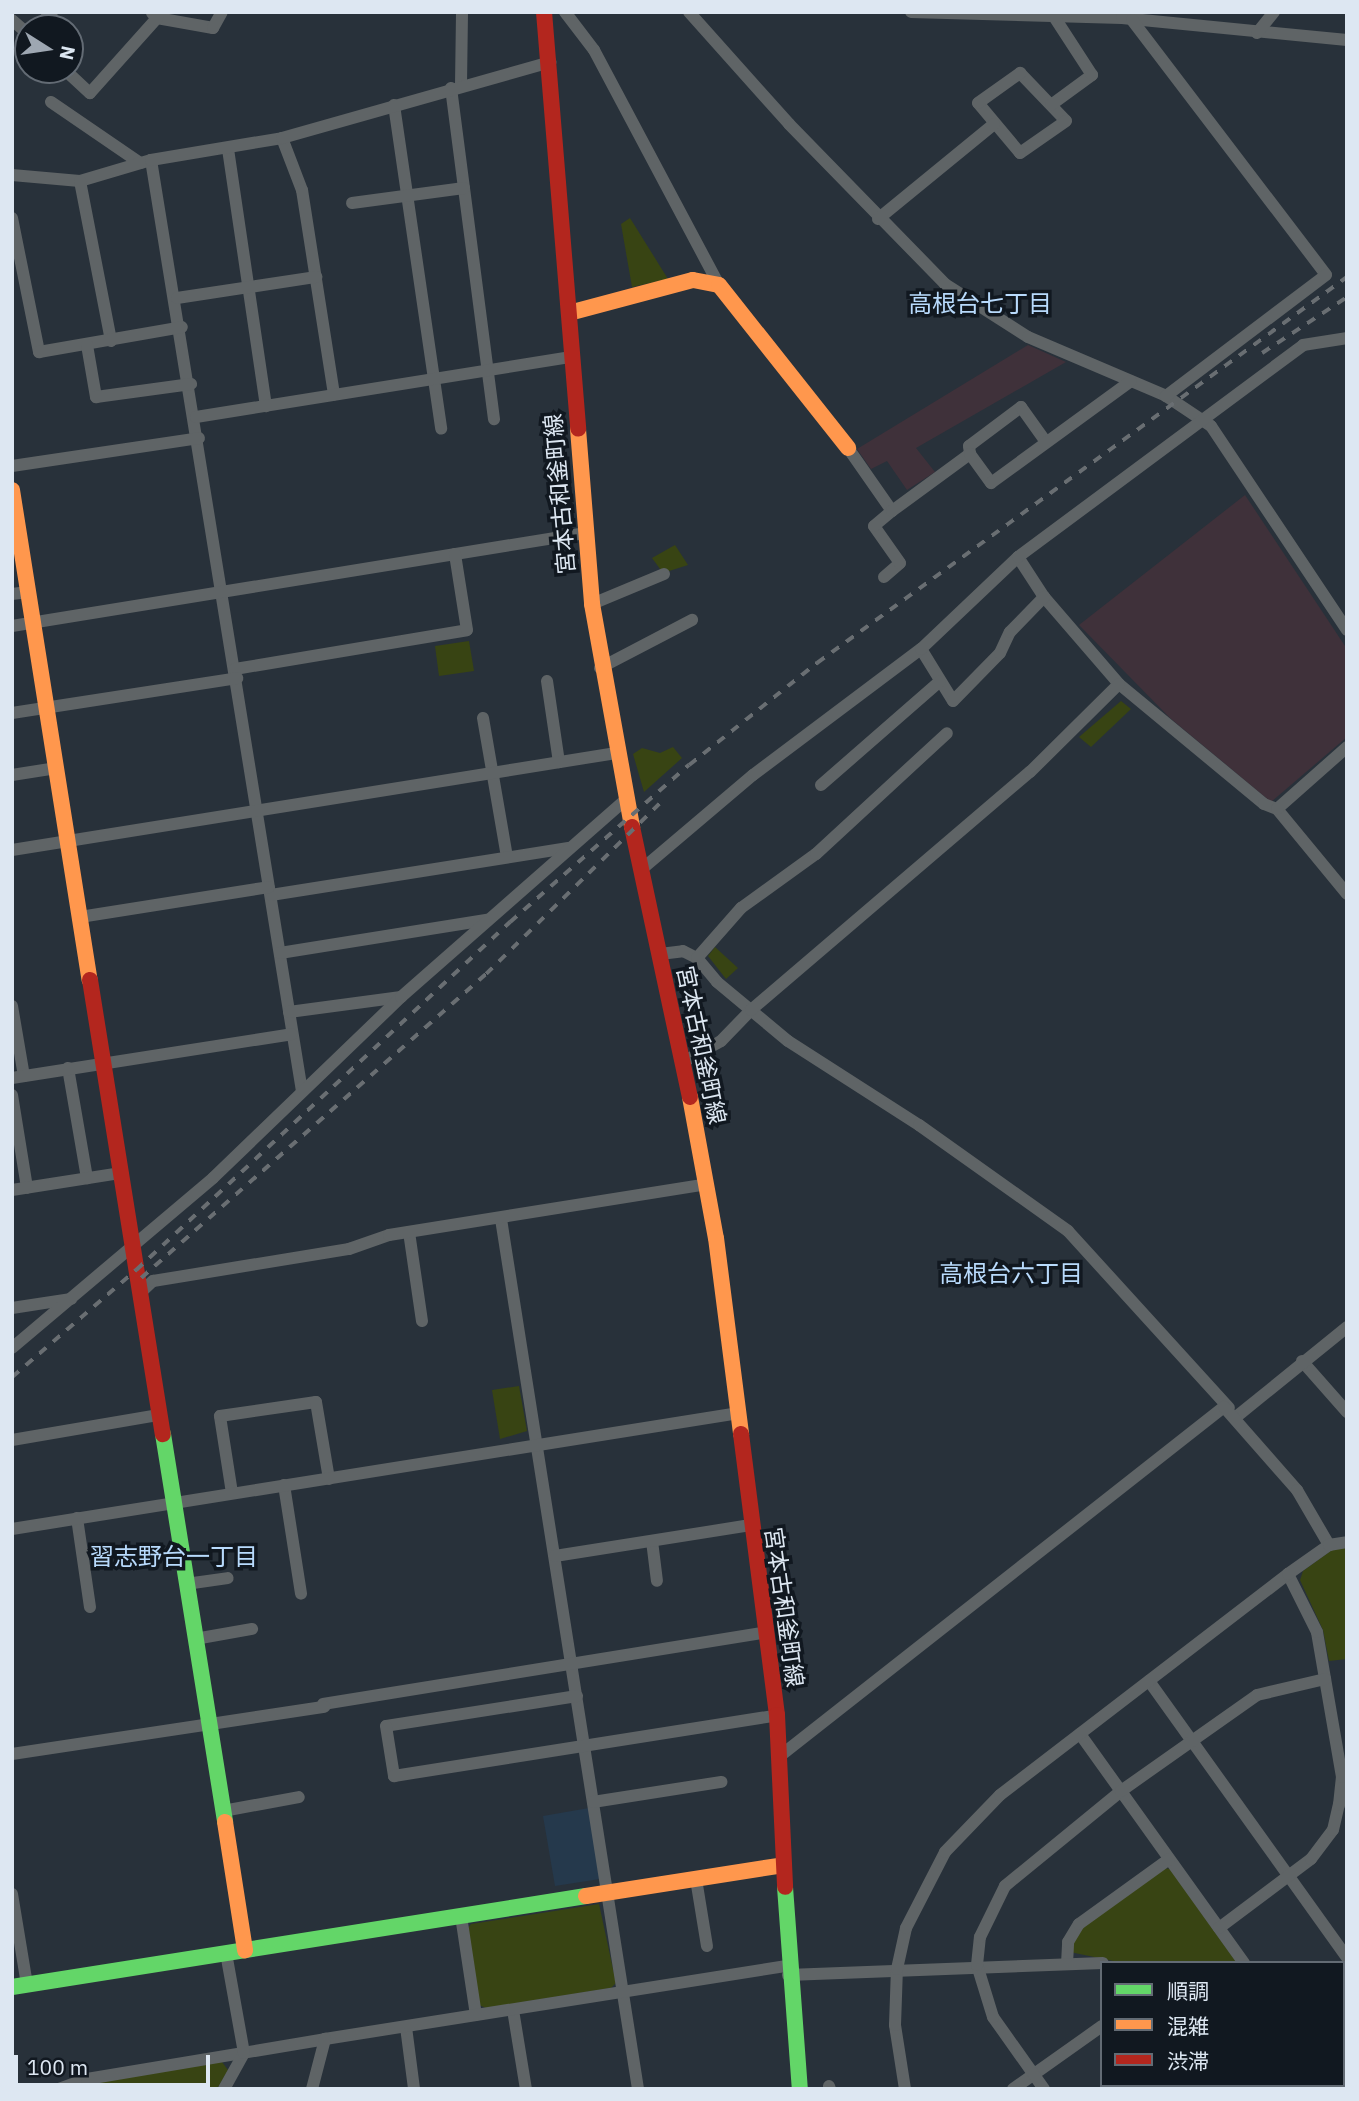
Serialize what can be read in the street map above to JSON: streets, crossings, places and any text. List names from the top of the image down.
{
  "streets": {
    "street": ["宮本古和釜町線"]
  },
  "districts": ["高根台七丁目", "高根台六丁目", "習志野台一丁目"],
  "legend": ["順調", "混雑", "渋滞"],
  "scale_bar": "100 m",
  "north": "right"
}
